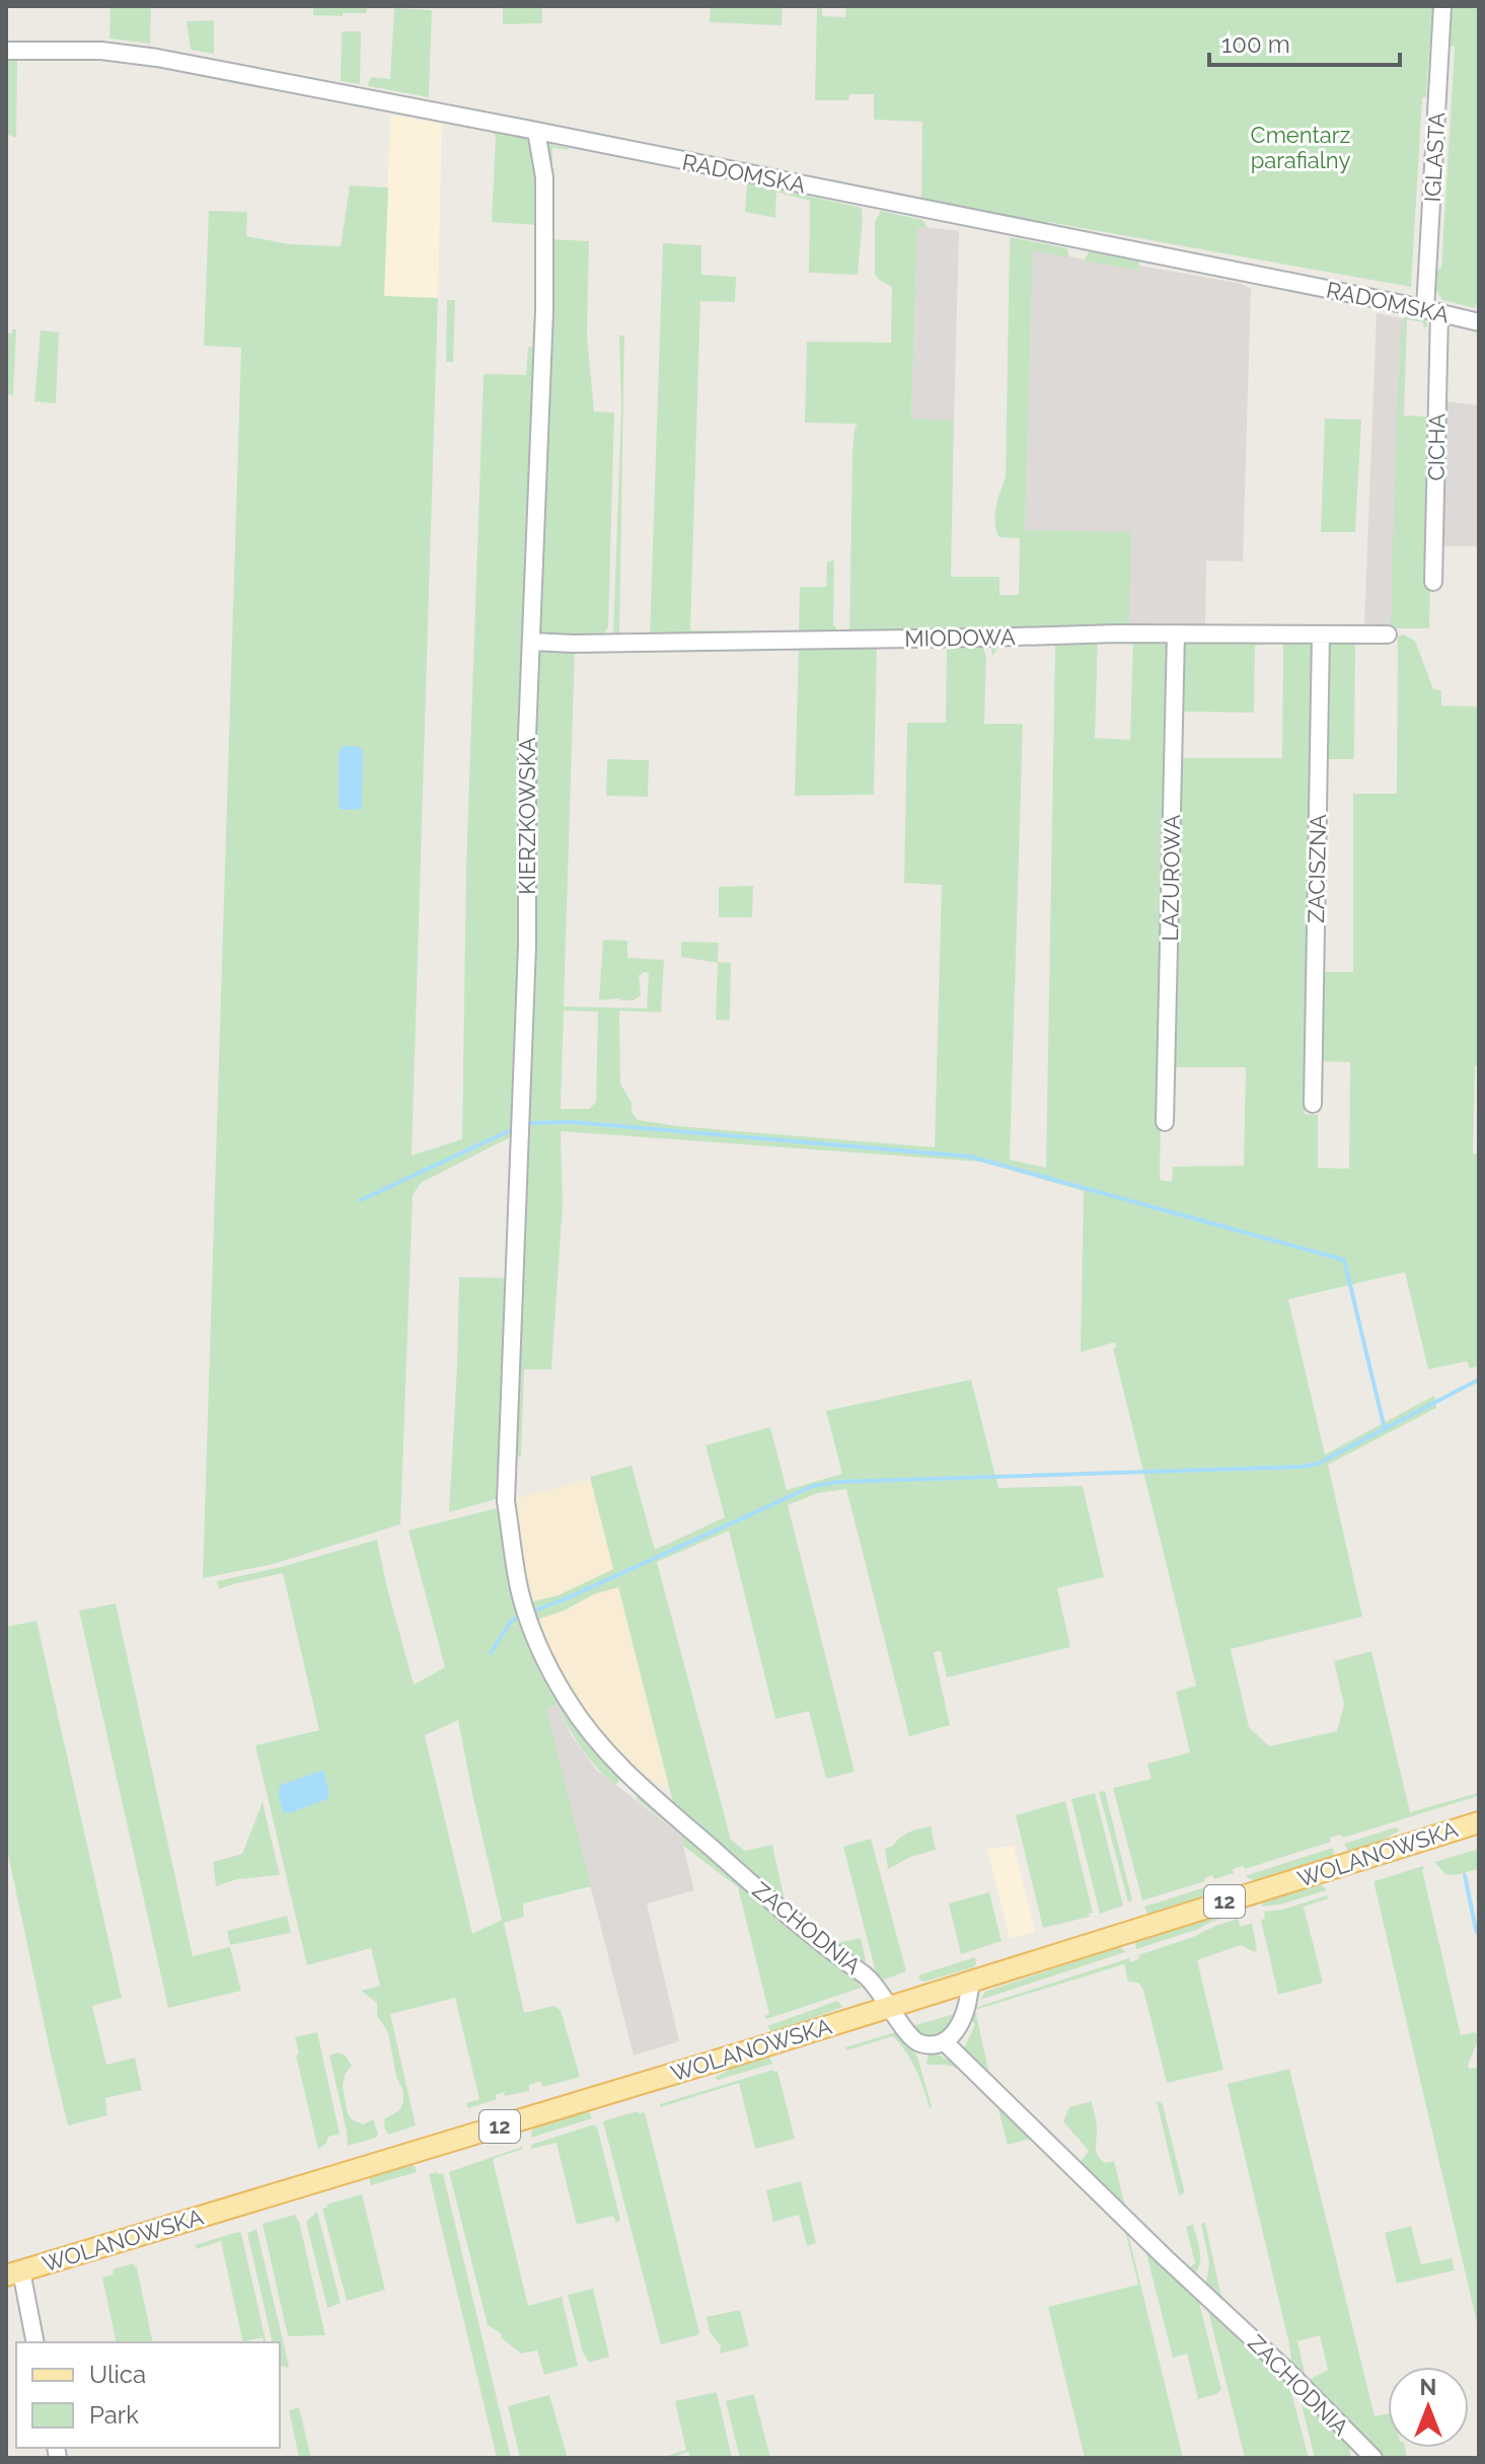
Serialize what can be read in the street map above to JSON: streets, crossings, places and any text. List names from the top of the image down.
{
  "streets": {
    "main road": ["WOLANOWSKA", "12"],
    "street": [
      "IGLASTA",
      "RADOMSKA",
      "CICHA",
      "MIODOWA",
      "KIERZKOWSKA",
      "ZACISZNA",
      "LAZUROWA",
      "ZACHODNIA"
    ]
  },
  "crossings": [
    ["IGLASTA", "RADOMSKA"],
    ["IGLASTA", "CICHA"],
    ["RADOMSKA", "CICHA"],
    ["RADOMSKA", "KIERZKOWSKA"],
    ["MIODOWA", "KIERZKOWSKA"],
    ["MIODOWA", "ZACISZNA"],
    ["MIODOWA", "LAZUROWA"],
    ["KIERZKOWSKA", "ZACHODNIA"],
    ["WOLANOWSKA", "ZACHODNIA"]
  ],
  "parks": ["Cmentarz parafialny"],
  "legend": ["Ulica", "Park"],
  "scale_bar": "100 m",
  "north": "top"
}
